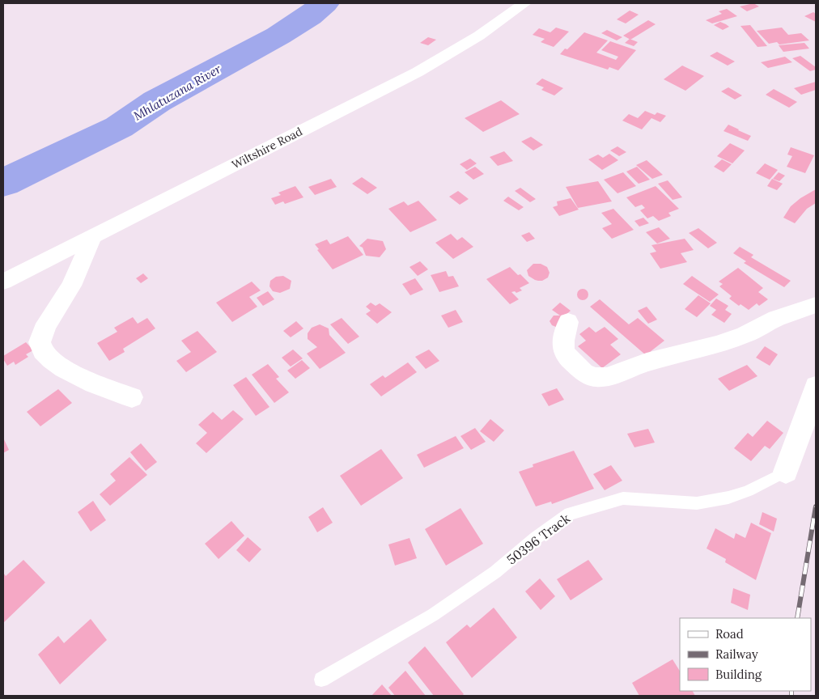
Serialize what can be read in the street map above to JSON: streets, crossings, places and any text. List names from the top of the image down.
{
  "streets": {
    "street": ["Wiltshire Road", "50396 Track"]
  },
  "water": ["Mhlatuzana River"],
  "legend": ["Road", "Railway", "Building"]
}
